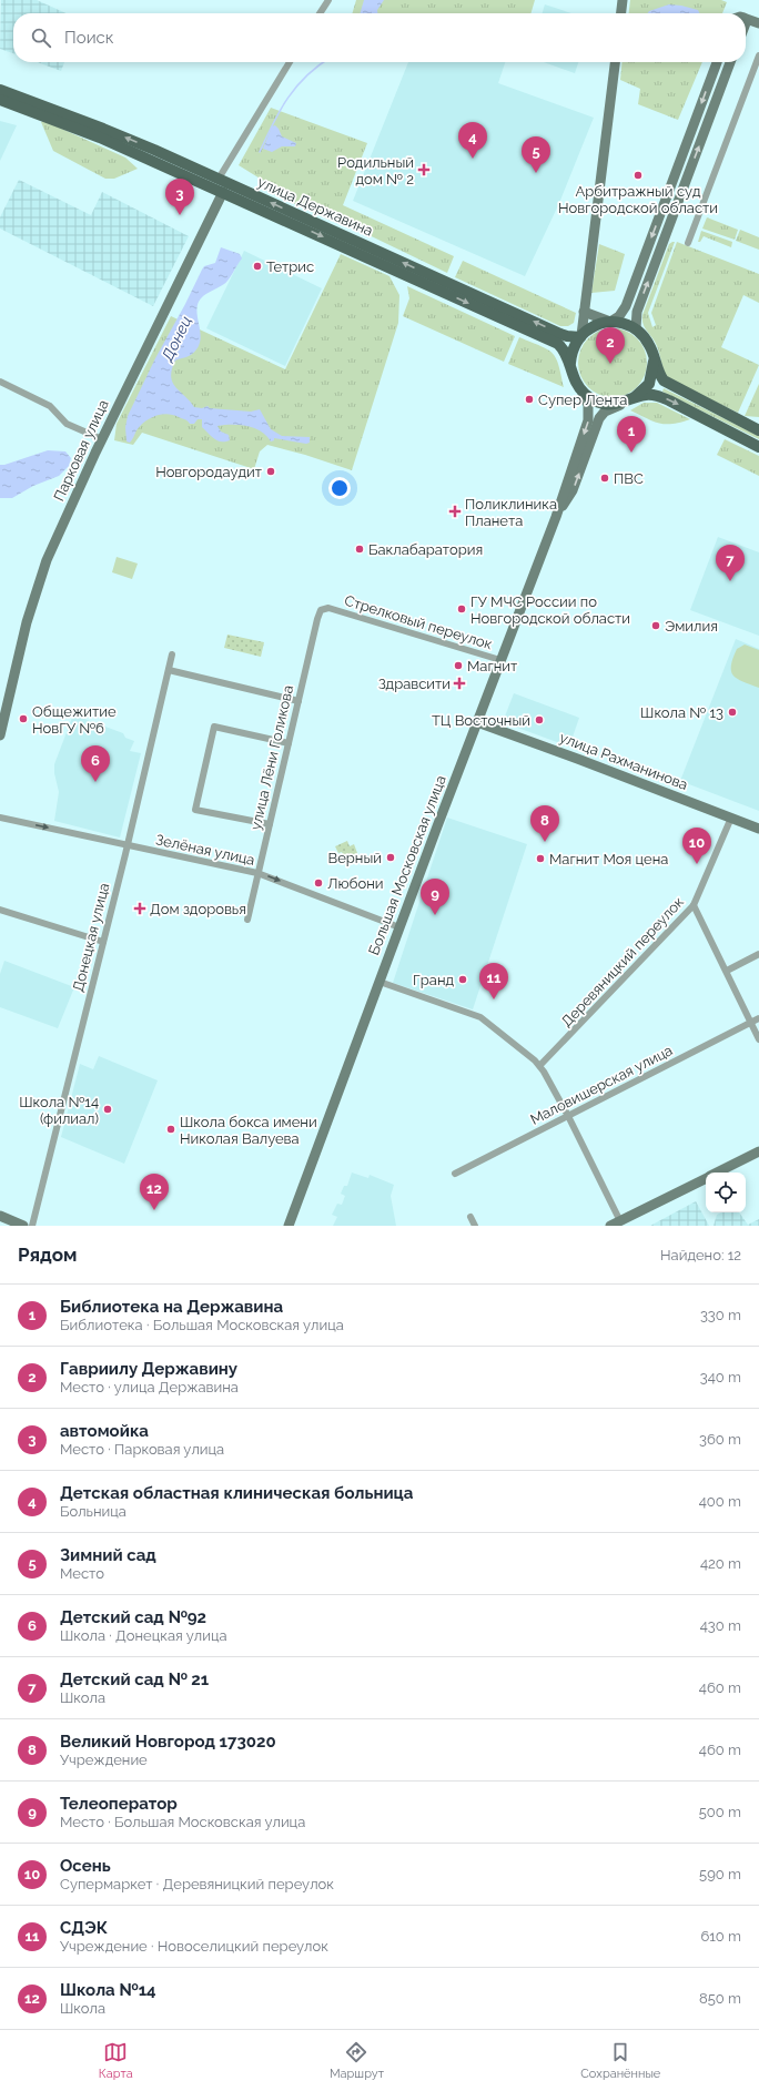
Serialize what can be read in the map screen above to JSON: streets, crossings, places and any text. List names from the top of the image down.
{
  "streets": {
    "main road": ["улица Державина"],
    "street": [
      "Парковая улица",
      "Стрелковый переулок",
      "улица Лёни Голикова",
      "улица Рахманинова",
      "Зелёная улица",
      "Большая Московская улица",
      "Донецкая улица",
      "Деревяницкий переулок",
      "Маловишерская улица"
    ]
  },
  "crossings": [
    ["улица Державина", "Парковая улица"],
    ["улица Державина", "Большая Московская улица"],
    ["Стрелковый переулок", "улица Лёни Голикова"],
    ["Стрелковый переулок", "Большая Московская улица"],
    ["улица Лёни Голикова", "Зелёная улица"],
    ["улица Рахманинова", "Большая Московская улица"],
    ["улица Рахманинова", "Деревяницкий переулок"],
    ["Зелёная улица", "Большая Московская улица"],
    ["Зелёная улица", "Донецкая улица"]
  ],
  "one_way": ["Зелёная улица"],
  "water": ["Донец"],
  "places": {
    "health": [
      "Родильный дом № 2",
      "Поликлиника Планета",
      "Здравсити",
      "Дом здоровья"
    ],
    "other": [
      "Арбитражный суд Новгородской области",
      "Тетрис",
      "Супер Лента",
      "Новгородаудит",
      "ПВС",
      "Баклабаратория",
      "ГУ МЧС России по Новгородской области",
      "Эмилия",
      "Магнит",
      "Школа № 13",
      "Общежитие НовГУ №6",
      "ТЦ Восточный",
      "Верный",
      "Магнит Моя цена",
      "Любони",
      "Гранд",
      "Школа №14 (филиал)",
      "Школа бокса имени Николая Валуева"
    ]
  },
  "page": {
    "search": "Поиск",
    "pins": [
      "4",
      "5",
      "3",
      "2",
      "1",
      "7",
      "6",
      "8",
      "10",
      "9",
      "11",
      "12"
    ],
    "heading": ["Рядом", "Найдено: 12"],
    "list": [
      {
        "mark": "1",
        "name": "Библиотека на Державина",
        "note": "Библиотека · Большая Московская улица",
        "value": "330 m"
      },
      {
        "mark": "2",
        "name": "Гавриилу Державину",
        "note": "Место · улица Державина",
        "value": "340 m"
      },
      {
        "mark": "3",
        "name": "автомойка",
        "note": "Место · Парковая улица",
        "value": "360 m"
      },
      {
        "mark": "4",
        "name": "Детская областная клиническая больница",
        "note": "Больница",
        "value": "400 m"
      },
      {
        "mark": "5",
        "name": "Зимний сад",
        "note": "Место",
        "value": "420 m"
      },
      {
        "mark": "6",
        "name": "Детский сад №92",
        "note": "Школа · Донецкая улица",
        "value": "430 m"
      },
      {
        "mark": "7",
        "name": "Детский сад № 21",
        "note": "Школа",
        "value": "460 m"
      },
      {
        "mark": "8",
        "name": "Великий Новгород 173020",
        "note": "Учреждение",
        "value": "460 m"
      },
      {
        "mark": "9",
        "name": "Телеоператор",
        "note": "Место · Большая Московская улица",
        "value": "500 m"
      },
      {
        "mark": "10",
        "name": "Осень",
        "note": "Супермаркет · Деревяницкий переулок",
        "value": "590 m"
      },
      {
        "mark": "11",
        "name": "СДЭК",
        "note": "Учреждение · Новоселицкий переулок",
        "value": "610 m"
      },
      {
        "mark": "12",
        "name": "Школа №14",
        "note": "Школа",
        "value": "850 m"
      }
    ],
    "nav": ["Карта", "Маршрут", "Сохранённые"]
  }
}
